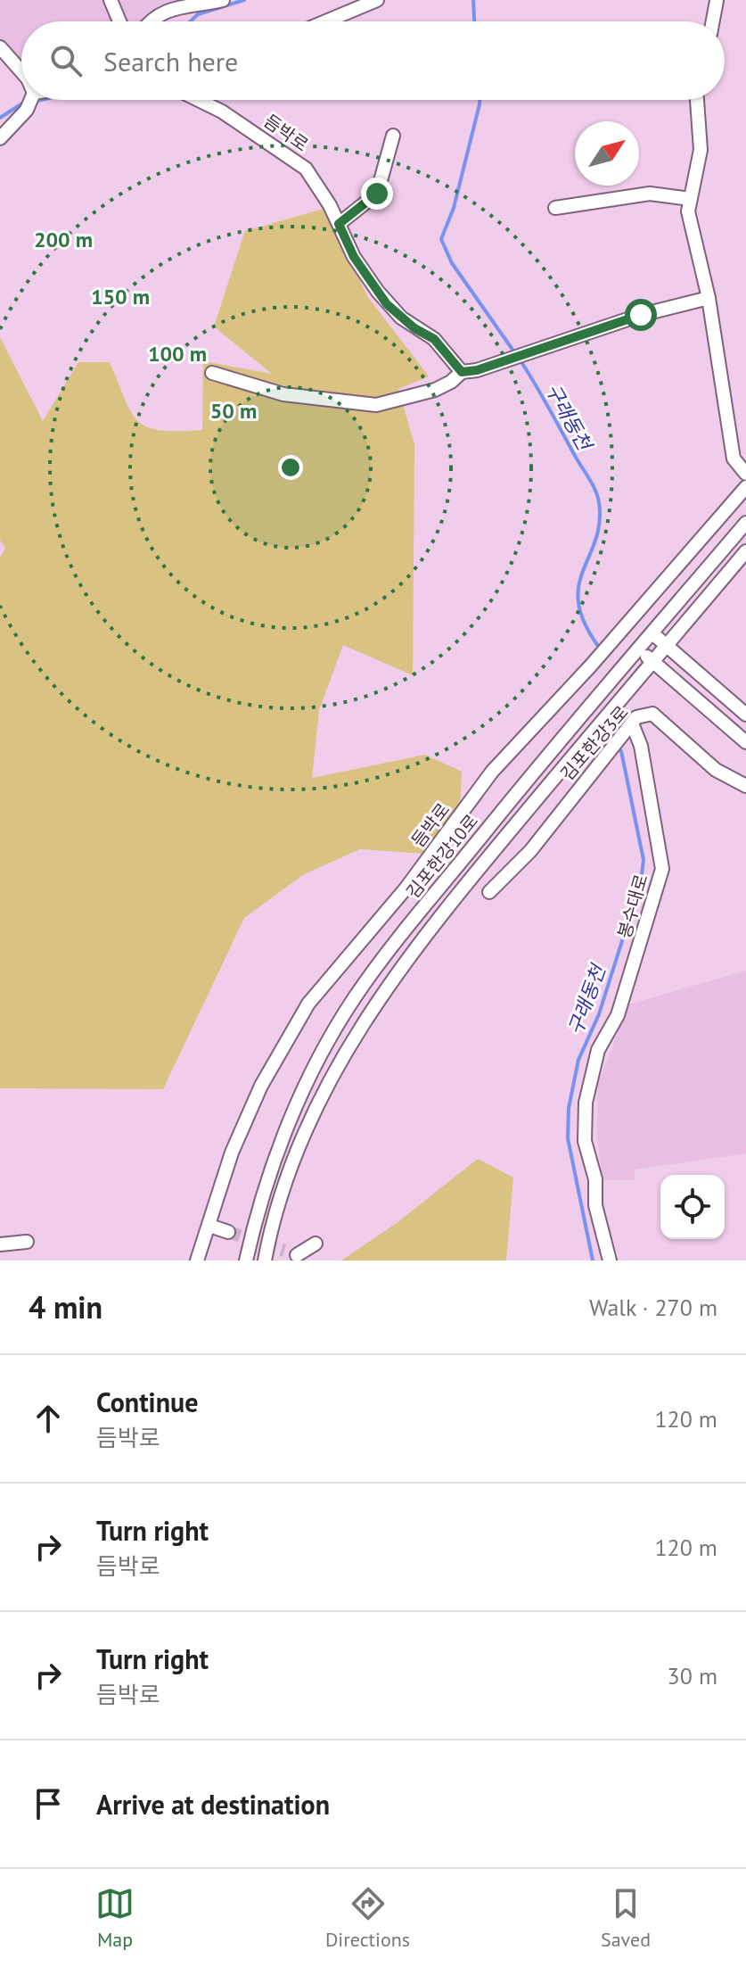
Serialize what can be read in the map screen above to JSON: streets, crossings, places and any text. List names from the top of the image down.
{
  "streets": {
    "street": [
      "듬박로",
      "김포한강3로",
      "김포한강10로",
      "봉수대로"
    ]
  },
  "crossings": [
    ["김포한강3로", "봉수대로"]
  ],
  "water": ["구래동천"],
  "north": "top right",
  "page": {
    "search": "Search here",
    "heading": ["4 min", "Walk · 270 m"],
    "list": [
      ["Continue", "듬박로", "120 m"],
      ["Turn right", "듬박로", "120 m"],
      ["Turn right", "듬박로", "30 m"],
      "Arrive at destination"
    ],
    "nav": ["Map", "Directions", "Saved"]
  },
  "rings": [
    "200 m",
    "150 m",
    "100 m",
    "50 m"
  ]
}
